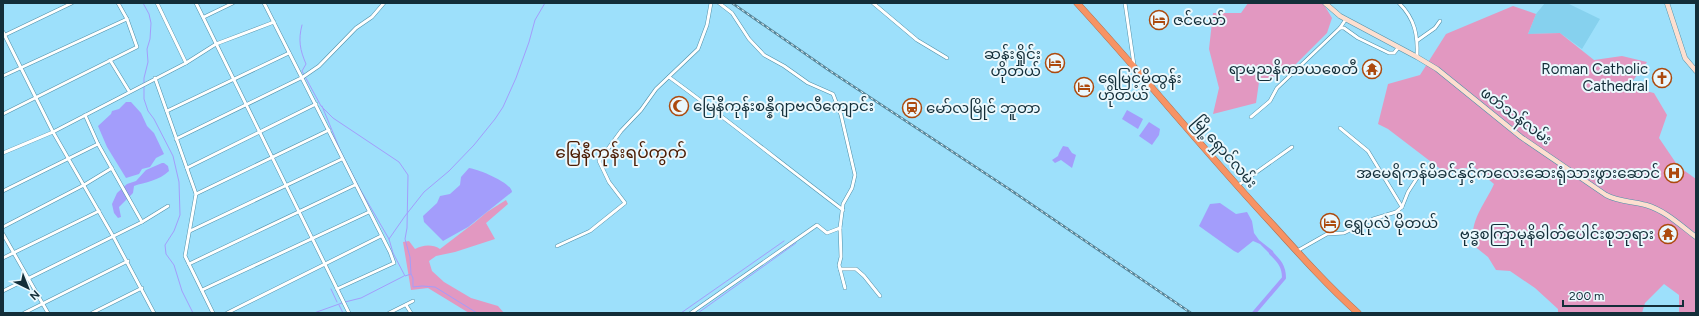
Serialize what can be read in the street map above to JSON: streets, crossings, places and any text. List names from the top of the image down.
{
  "streets": {
    "highway": ["မြို့ရှောင်လမ်း"],
    "street": ["ဖတ်သန်လမ်း"]
  },
  "districts": ["မြေနီကုန်းရပ်ကွက်"],
  "places": {
    "hotel": [
      "ဇင်ယော်",
      "ဆန်းရှိုင်း ဟိုတယ်",
      "ရွှေမြင့်မိုထွန်း ဟိုတယ်",
      "ရွှေပုလဲ မိုတယ်"
    ],
    "temple": ["ရာမညနိကာယစေတီ", "ဗုဒ္ဓစကြာမုနိဓါတ်ပေါင်းစုဘုရား"],
    "church": ["Roman Catholic Cathedral"],
    "mosque": ["မြေနီကုန်းစန္နီဂျာဗလီကျောင်း"],
    "station": ["မော်လမြိုင် ဘူတာ"],
    "hospital": ["အမေရိကန်မိခင်နှင့်ကလေးဆေးရုံသားဖွားဆောင်"]
  },
  "scale_bar": "200 m",
  "north": "bottom right"
}
